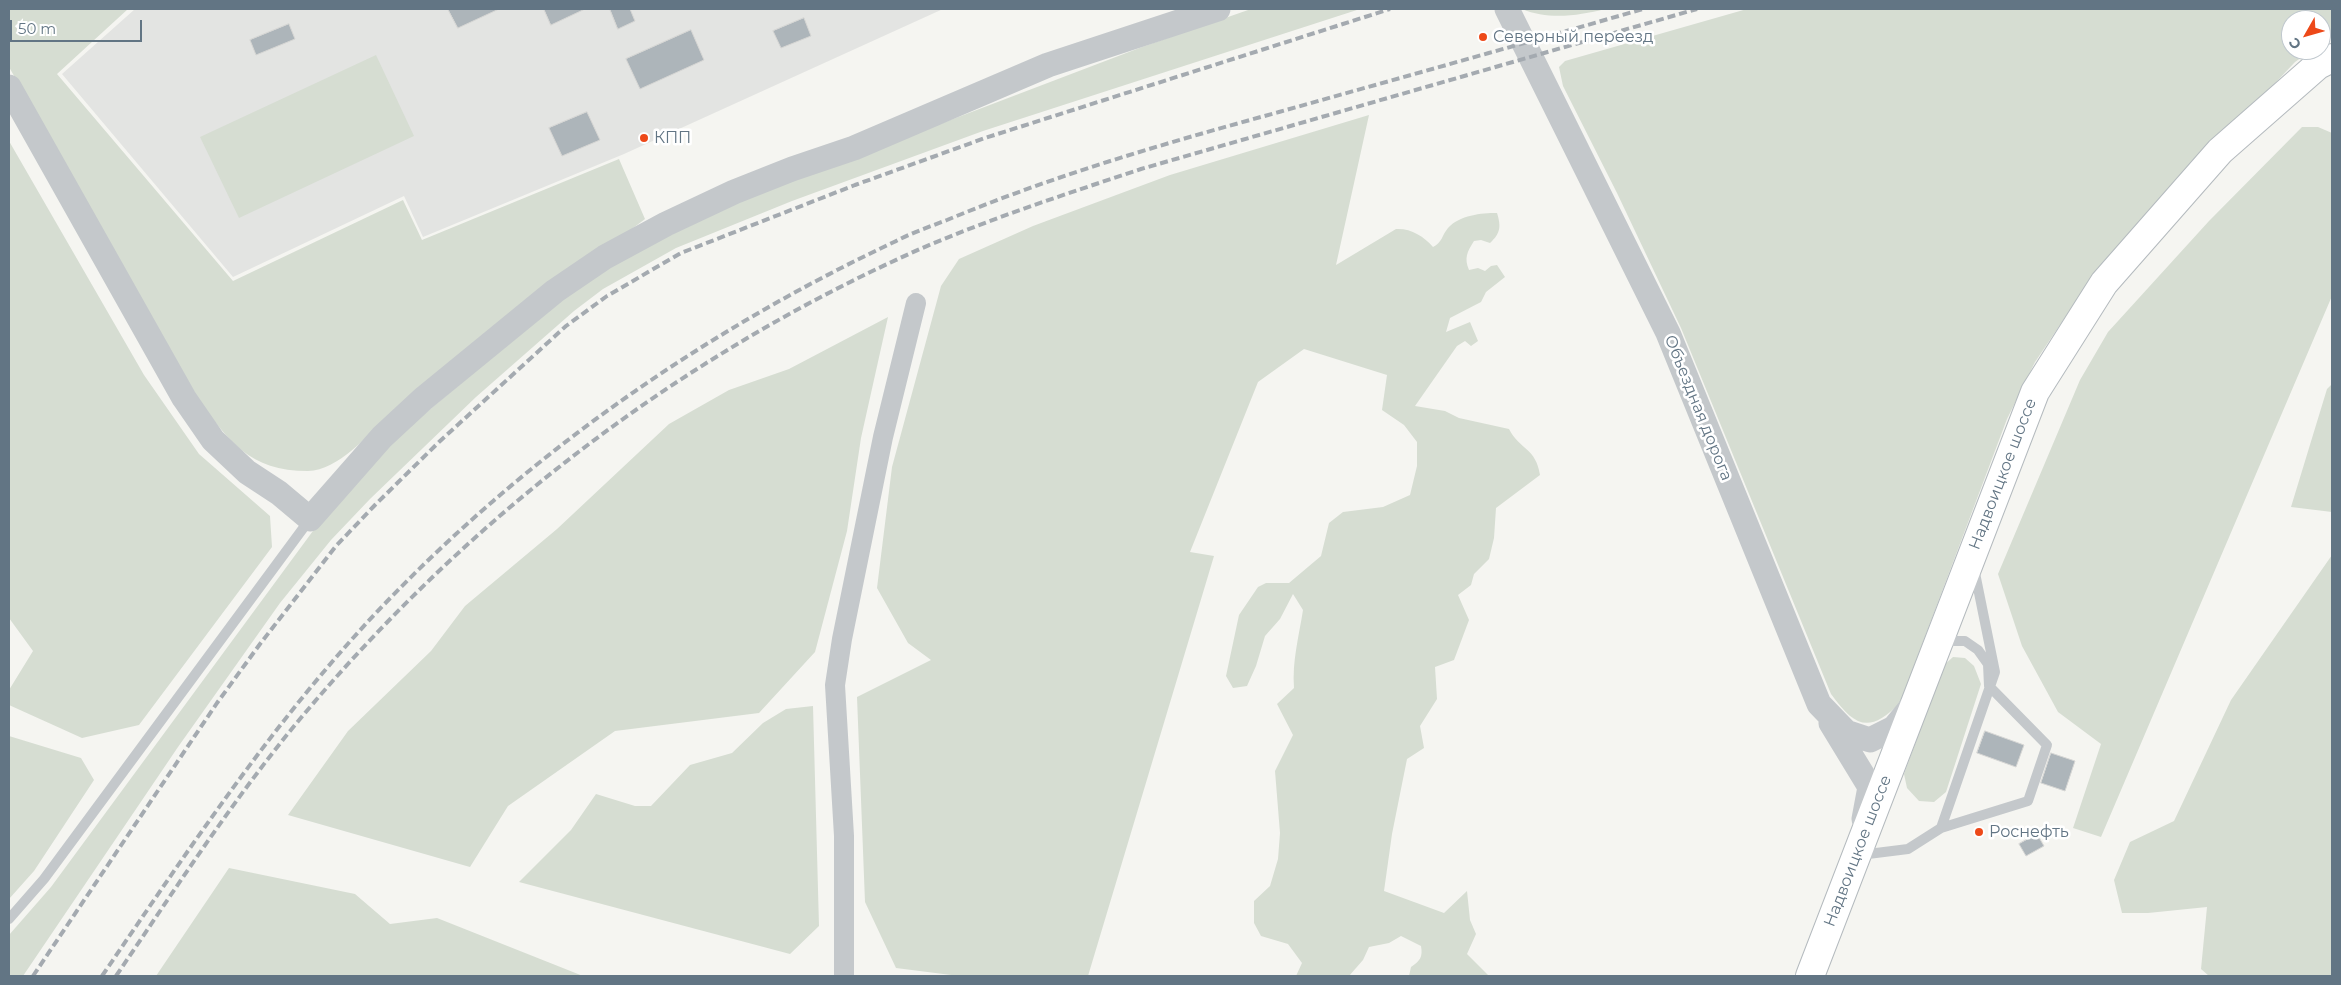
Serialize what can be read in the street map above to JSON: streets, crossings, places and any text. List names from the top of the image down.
{
  "streets": {
    "main road": ["Надвоицкое шоссе"],
    "street": ["Объездная дорога"]
  },
  "crossings": [
    ["Объездная дорога", "Надвоицкое шоссе"]
  ],
  "places": ["Северный переезд", "КПП", "Роснефть"],
  "scale_bar": "50 m",
  "north": "bottom left"
}
